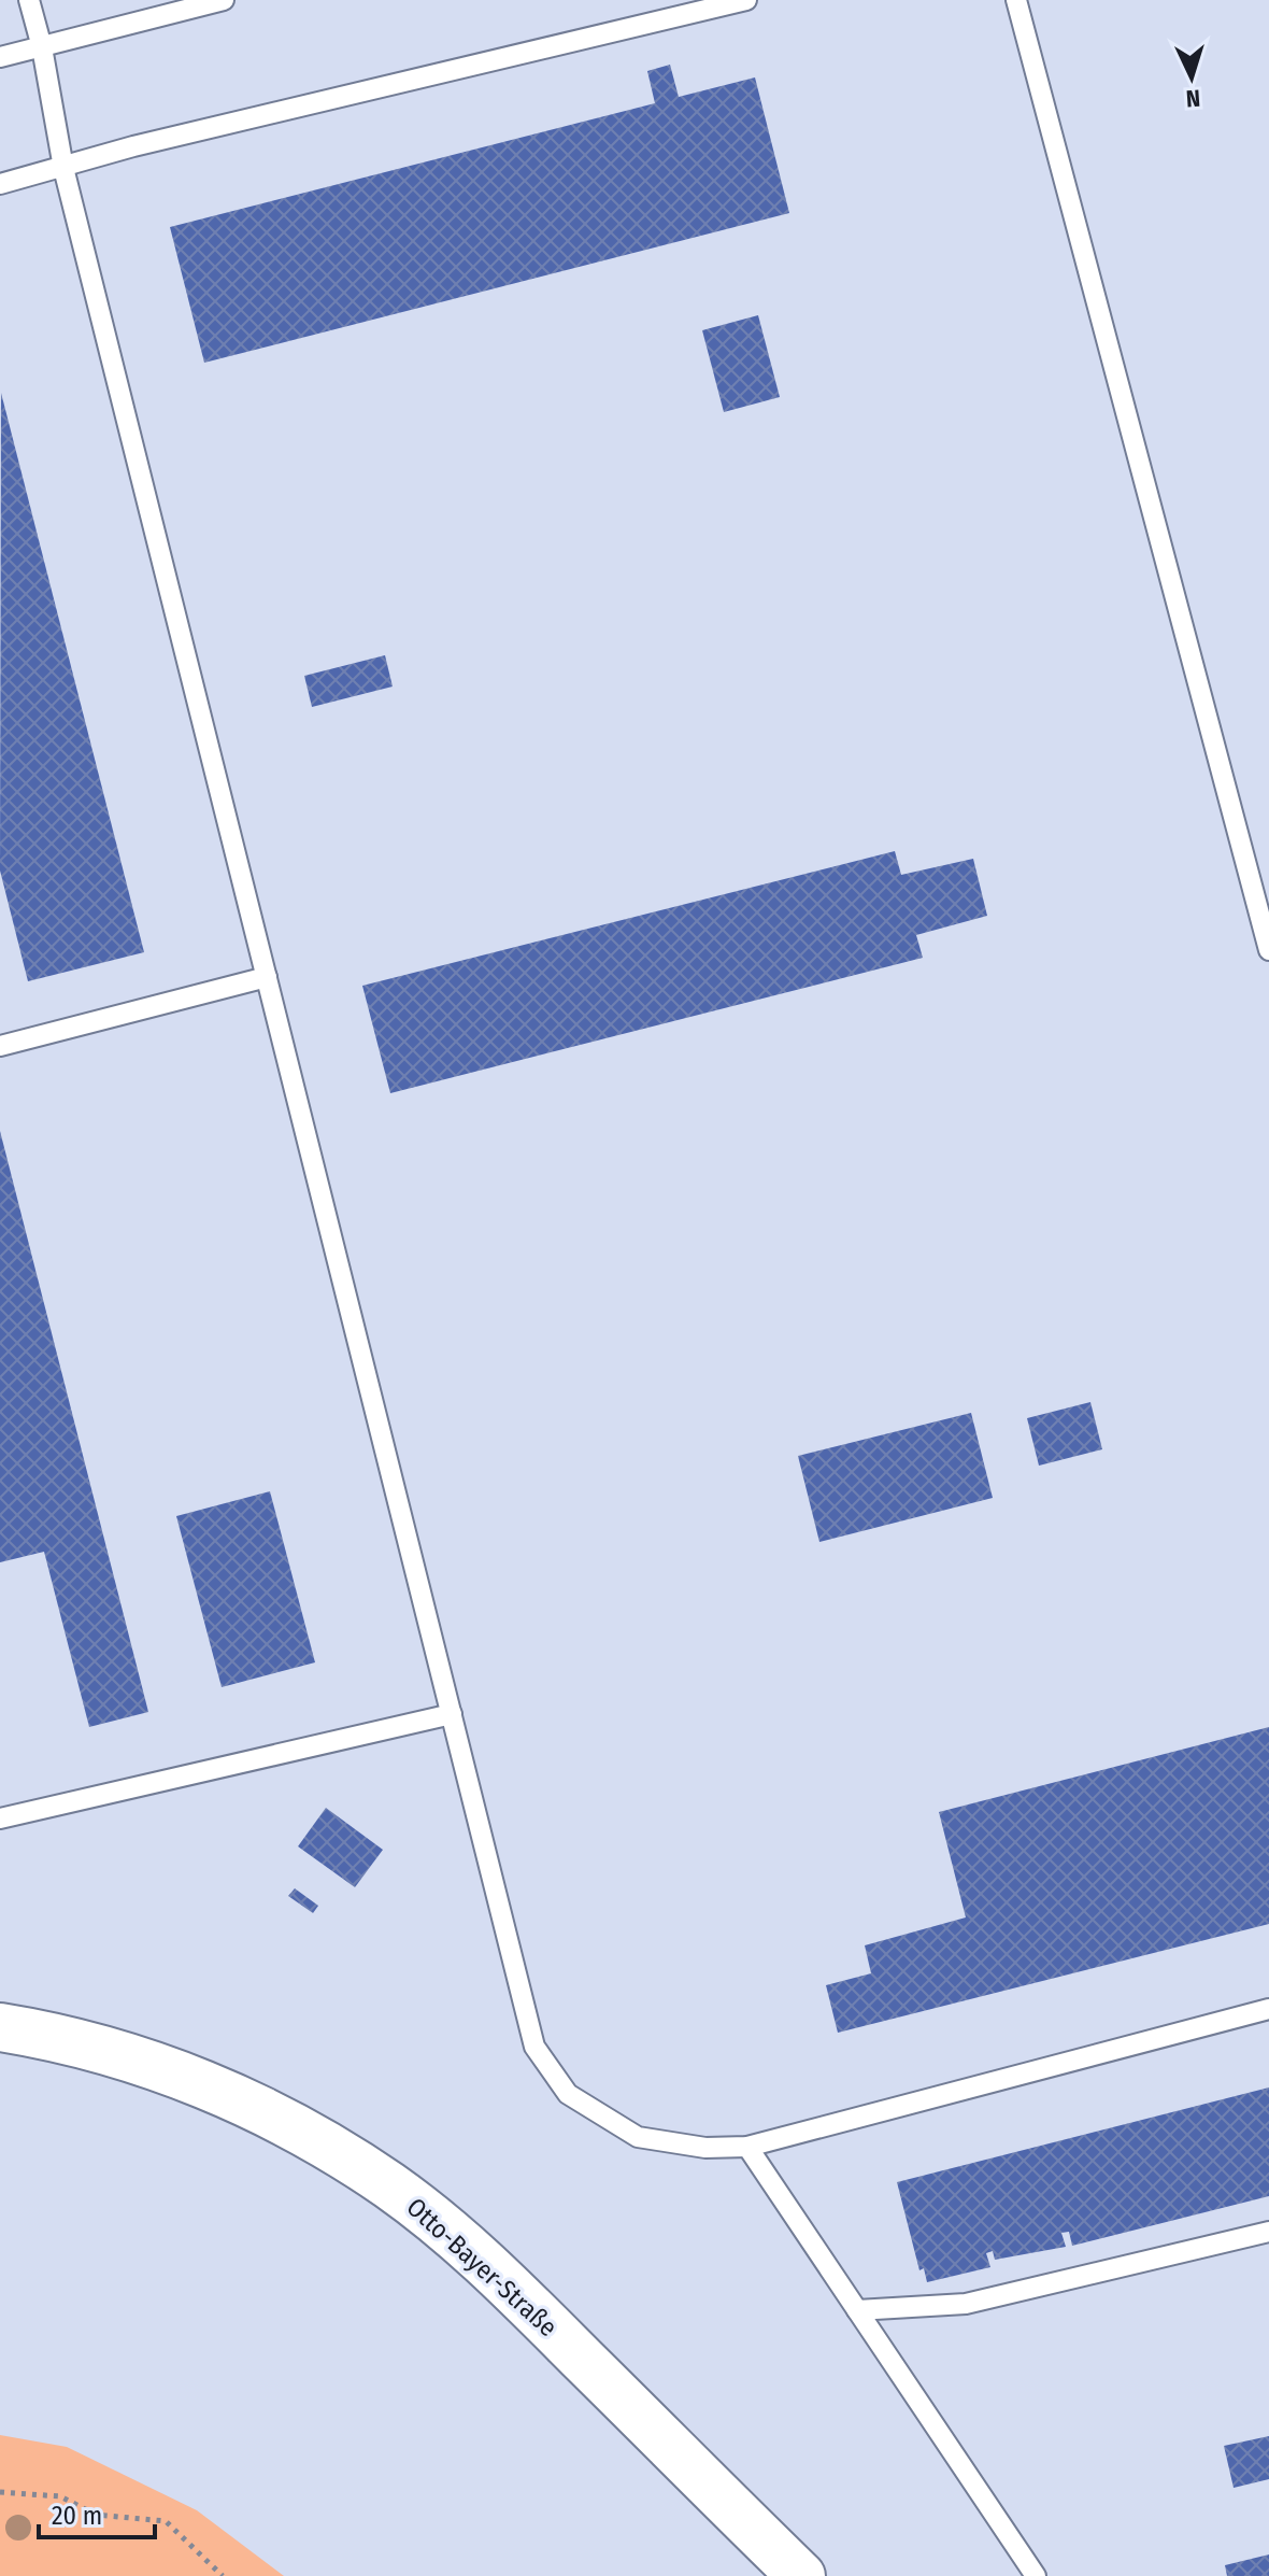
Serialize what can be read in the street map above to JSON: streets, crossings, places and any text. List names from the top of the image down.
{
  "streets": {
    "street": ["Otto-Bayer-Straße"]
  },
  "scale_bar": "20 m",
  "north": "bottom"
}
